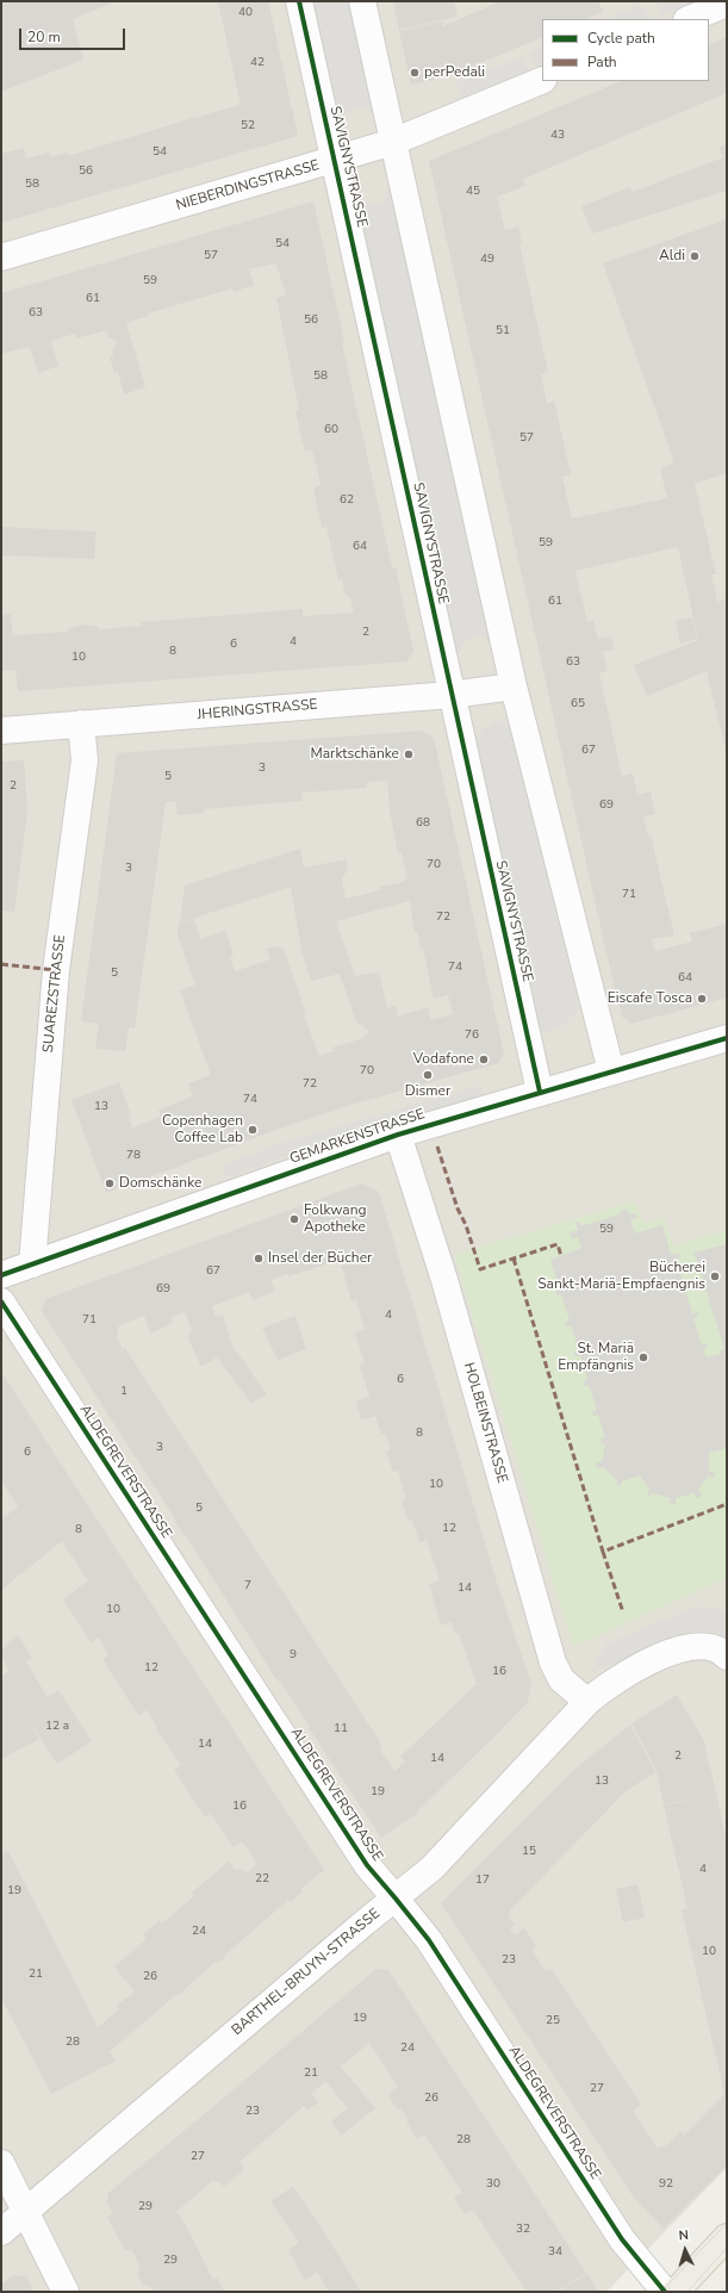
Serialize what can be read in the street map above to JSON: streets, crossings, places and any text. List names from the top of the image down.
{
  "streets": {
    "street": [
      "SAVIGNYSTRASSE",
      "NIEBERDINGSTRASSE",
      "JHERINGSTRASSE",
      "SUAREZSTRASSE",
      "GEMARKENSTRASSE",
      "HOLBEINSTRASSE",
      "ALDEGREVERSTRASSE",
      "BARTHEL-BRUYN-STRASSE"
    ]
  },
  "crossings": [
    ["SAVIGNYSTRASSE", "NIEBERDINGSTRASSE"],
    ["SAVIGNYSTRASSE", "JHERINGSTRASSE"],
    ["SAVIGNYSTRASSE", "GEMARKENSTRASSE"],
    ["JHERINGSTRASSE", "SUAREZSTRASSE"],
    ["SUAREZSTRASSE", "GEMARKENSTRASSE"],
    ["GEMARKENSTRASSE", "HOLBEINSTRASSE"],
    ["HOLBEINSTRASSE", "BARTHEL-BRUYN-STRASSE"],
    ["ALDEGREVERSTRASSE", "BARTHEL-BRUYN-STRASSE"]
  ],
  "places": [
    "perPedali",
    "Aldi",
    "Marktschänke",
    "Eiscafe Tosca",
    "Vodafone",
    "Dismer",
    "Copenhagen Coffee Lab",
    "Domschänke",
    "Folkwang Apotheke",
    "Insel der Bücher",
    "Bücherei Sankt-Mariä-Empfaengnis",
    "St. Mariä Empfängnis"
  ],
  "house_numbers": [
    "40",
    "42",
    "52",
    "43",
    "54",
    "56",
    "58",
    "45",
    "54",
    "57",
    "49",
    "59",
    "61",
    "63",
    "56",
    "51",
    "58",
    "60",
    "57",
    "62",
    "59",
    "64",
    "61",
    "2",
    "4",
    "6",
    "8",
    "10",
    "63",
    "65",
    "67",
    "3",
    "5",
    "2",
    "69",
    "68",
    "70",
    "3",
    "71",
    "72",
    "74",
    "5",
    "64",
    "76",
    "70",
    "72",
    "74",
    "13",
    "78",
    "59",
    "67",
    "69",
    "4",
    "71",
    "6",
    "1",
    "8",
    "3",
    "6",
    "10",
    "5",
    "12",
    "8",
    "7",
    "14",
    "10",
    "9",
    "12",
    "16",
    "12 a",
    "11",
    "14",
    "2",
    "14",
    "13",
    "19",
    "16",
    "15",
    "4",
    "22",
    "17",
    "19",
    "24",
    "10",
    "23",
    "21",
    "26",
    "19",
    "25",
    "28",
    "24",
    "21",
    "27",
    "26",
    "23",
    "28",
    "27",
    "30",
    "92",
    "29",
    "32",
    "34",
    "29"
  ],
  "legend": ["Cycle path", "Path"],
  "scale_bar": "20 m",
  "north": "top"
}
